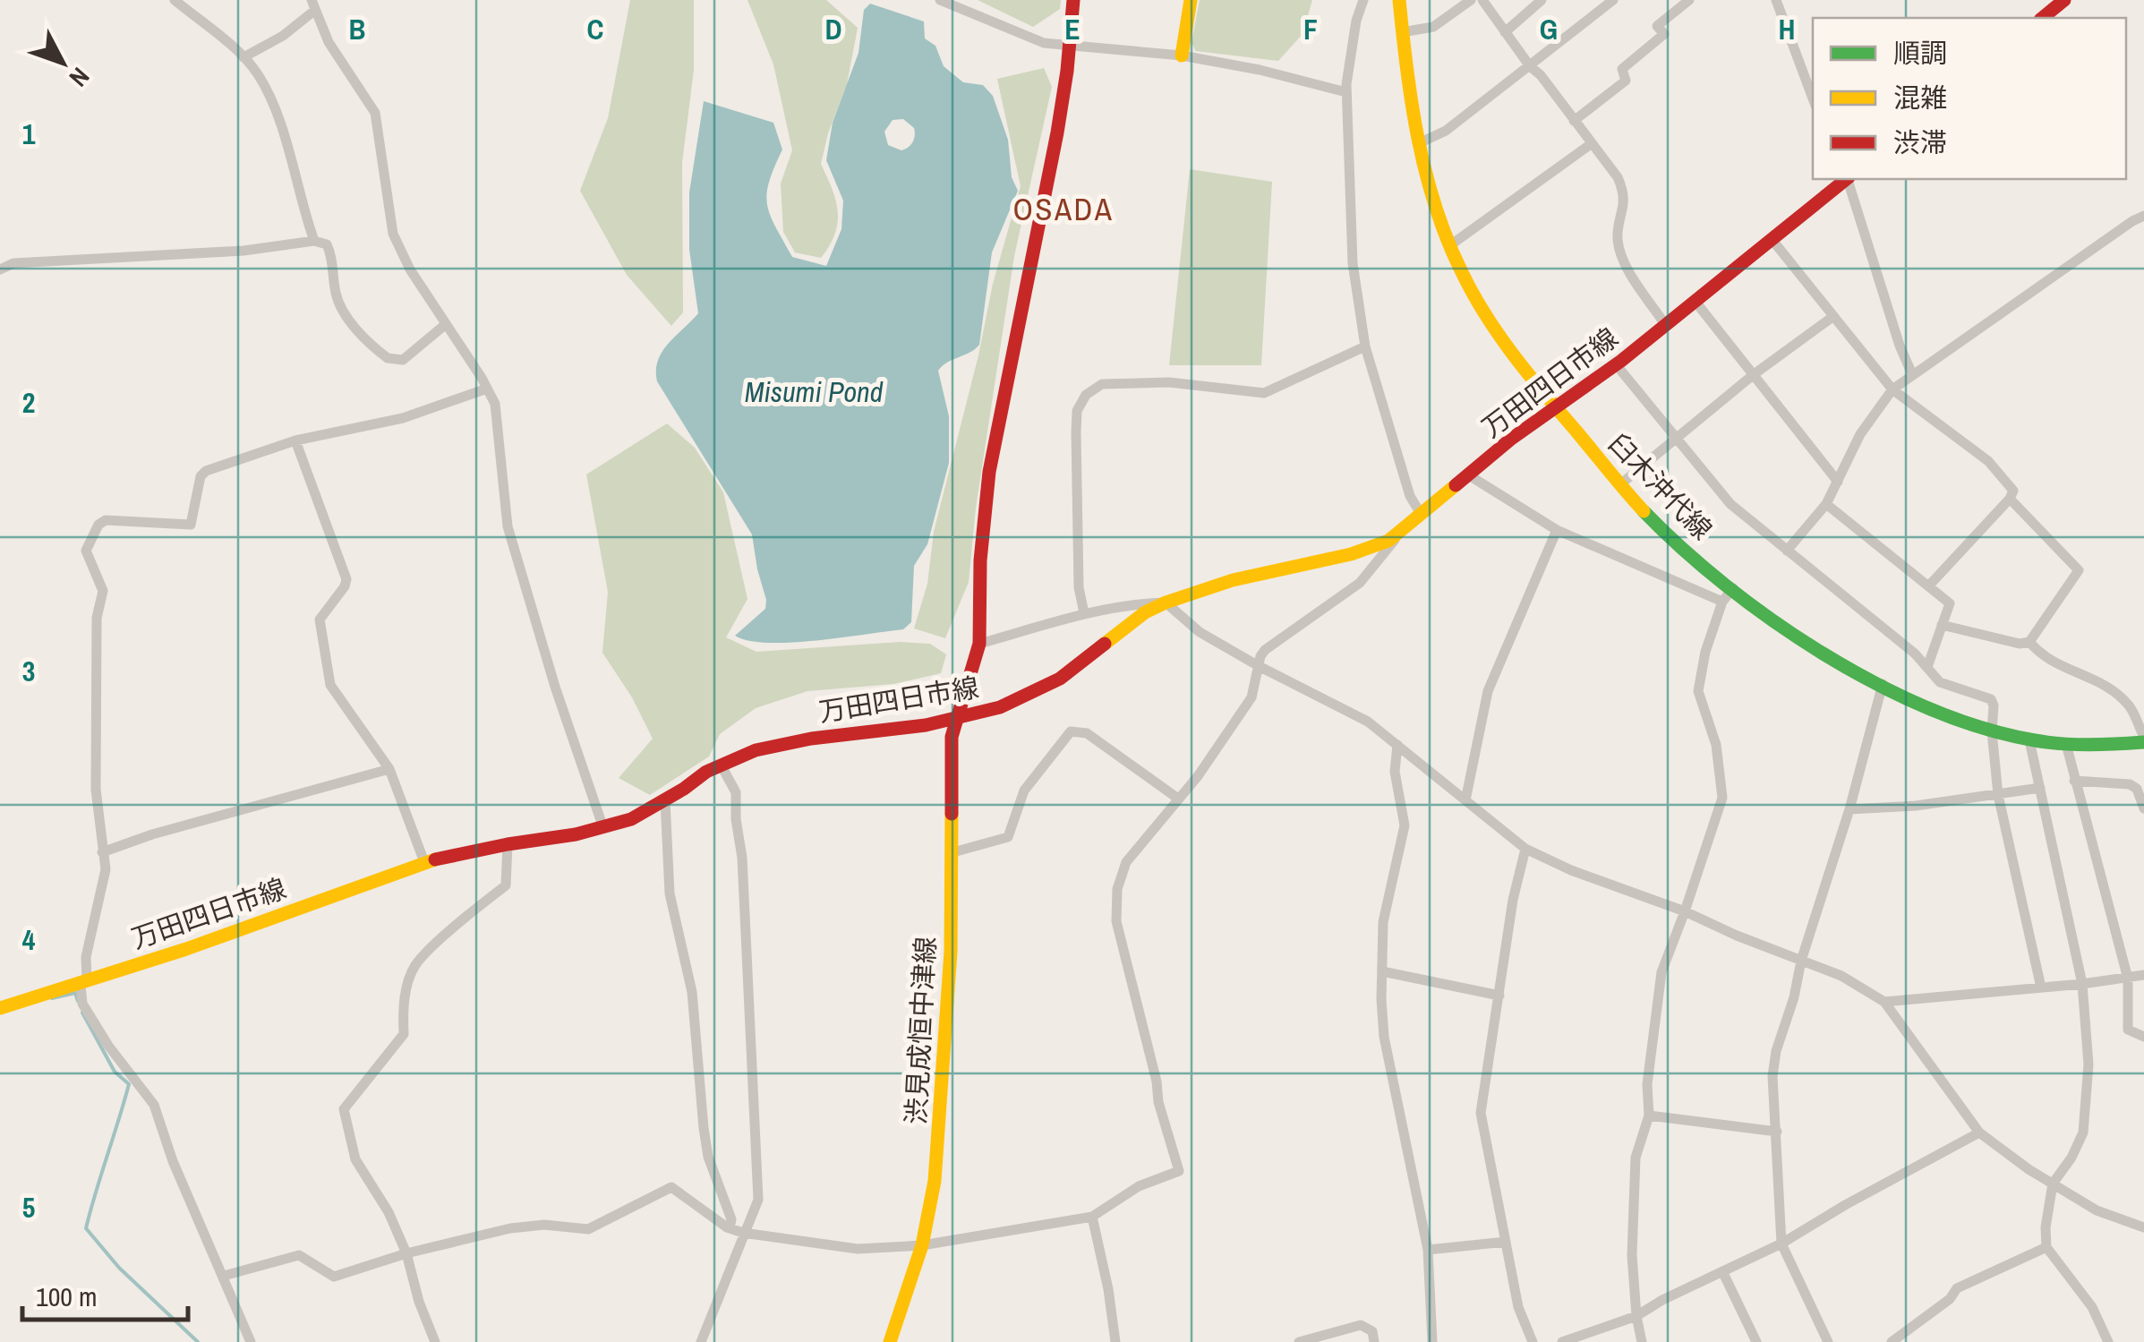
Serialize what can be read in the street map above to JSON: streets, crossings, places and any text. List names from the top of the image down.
{
  "streets": {
    "main road": ["万田四日市線", "臼木沖代線", "渋見成恒中津線"]
  },
  "crossings": [
    ["万田四日市線", "臼木沖代線"],
    ["万田四日市線", "渋見成恒中津線"]
  ],
  "districts": ["OSADA"],
  "water": ["Misumi Pond"],
  "legend": ["順調", "混雑", "渋滞"],
  "scale_bar": "100 m",
  "north": "bottom right",
  "grid": {
    "columns": [
      "B",
      "C",
      "D",
      "E",
      "F",
      "G",
      "H"
    ],
    "rows": [
      "1",
      "2",
      "3",
      "4",
      "5"
    ]
  }
}
